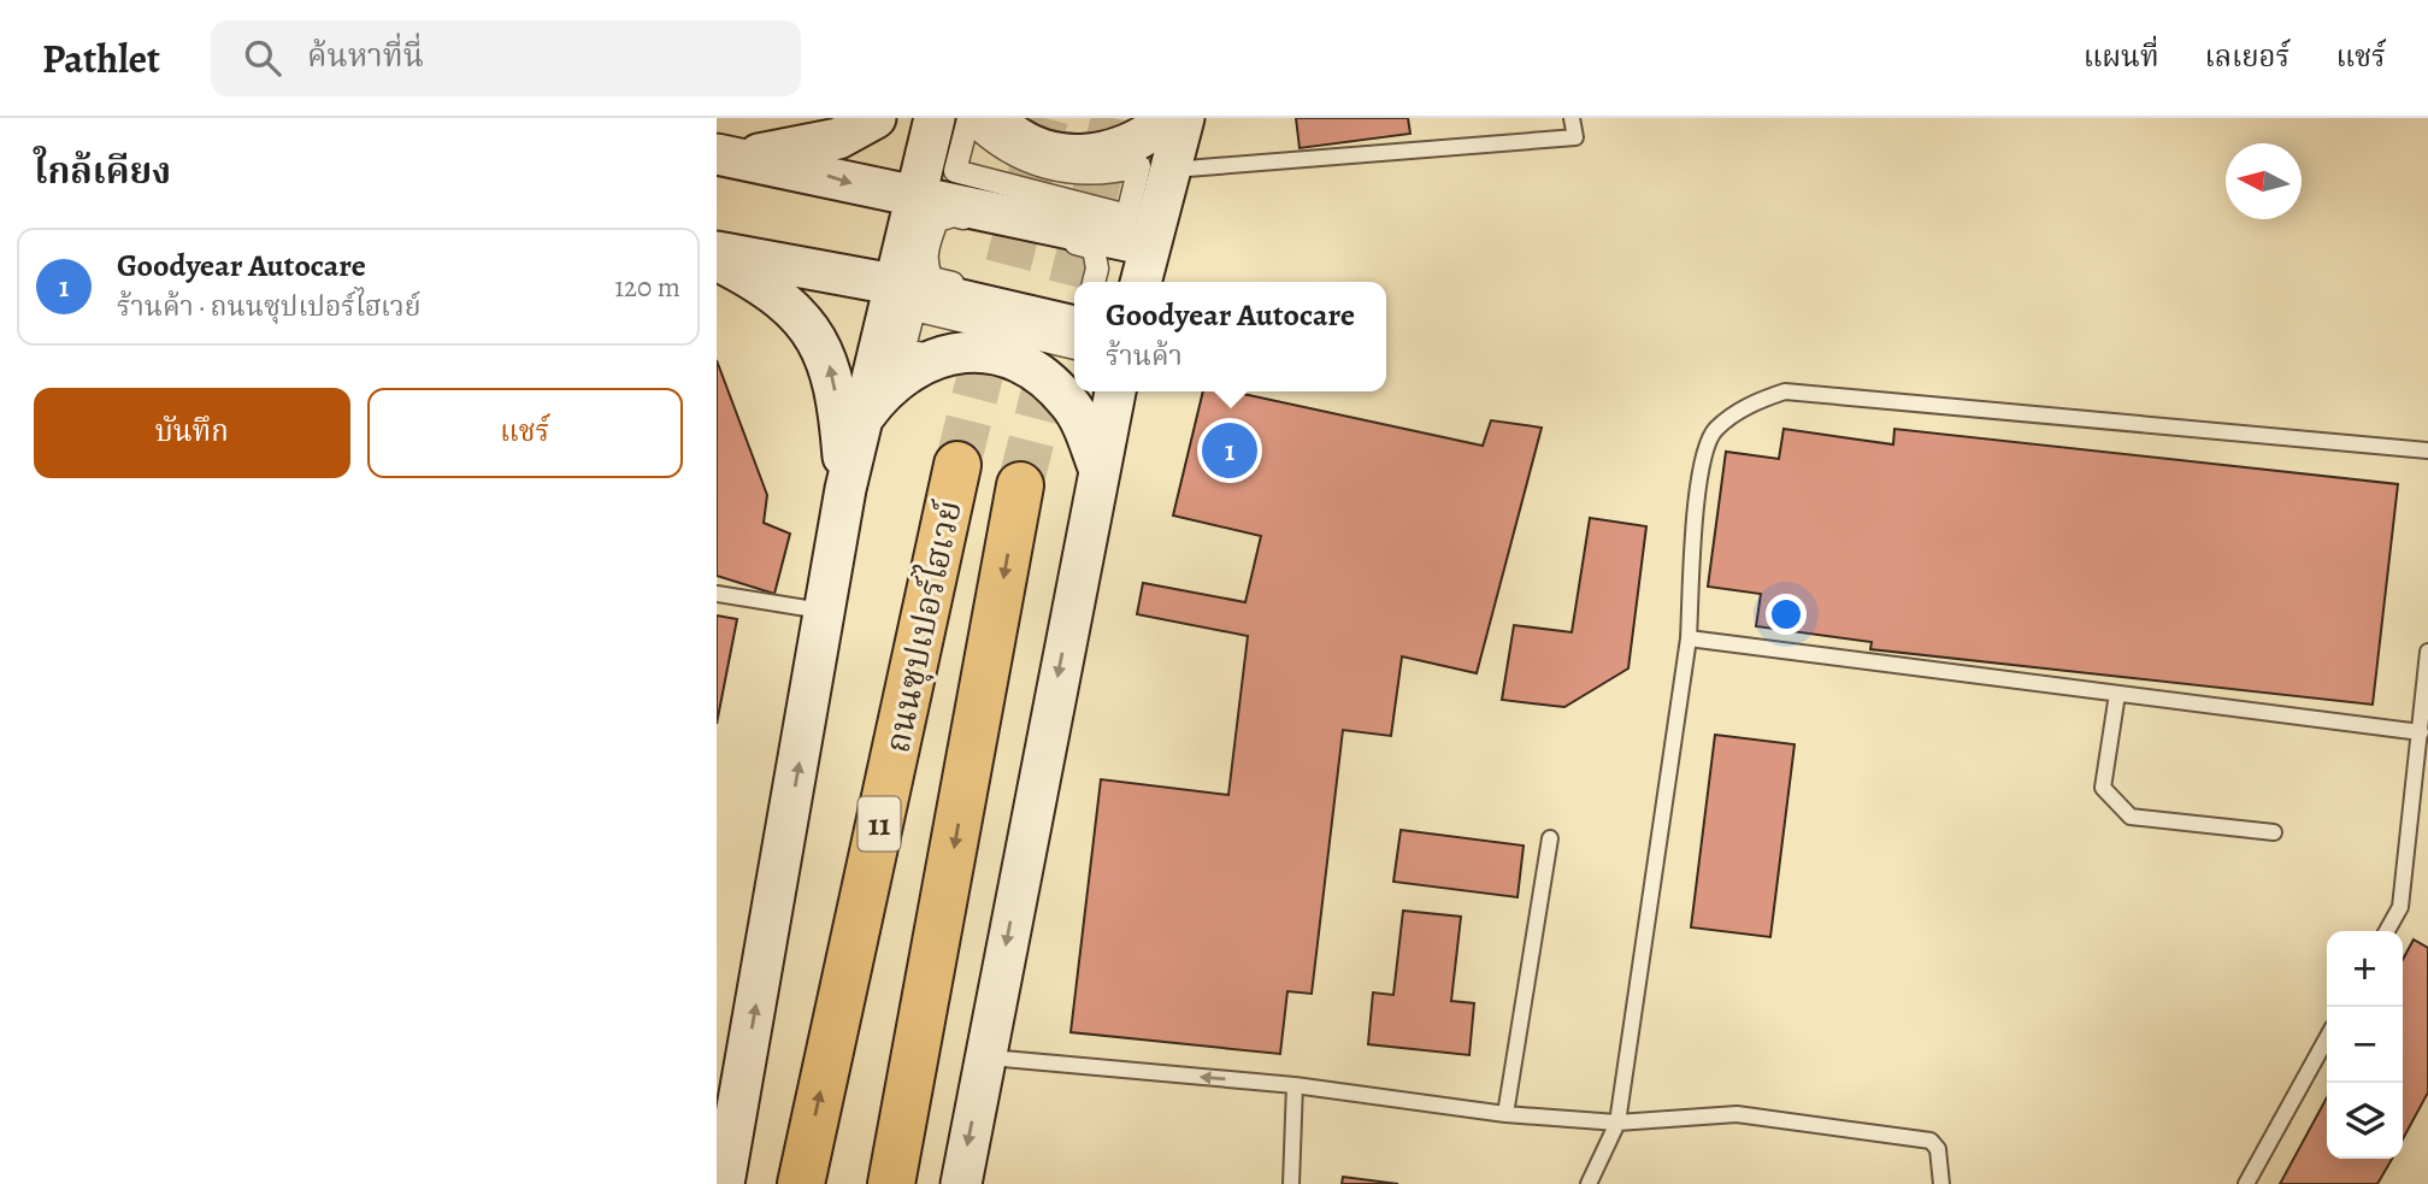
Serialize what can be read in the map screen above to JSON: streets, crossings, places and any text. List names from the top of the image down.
{
  "streets": {
    "highway": ["ถนนซุปเปอร์ไฮเวย์", "11"]
  },
  "north": "left",
  "page": {
    "header": "Pathlet",
    "search": "ค้นหาที่นี่",
    "nav": ["แผนที่", "เลเยอร์", "แชร์"],
    "heading": "ใกล้เคียง",
    "list": [
      {
        "mark": "1",
        "name": "Goodyear Autocare",
        "note": "ร้านค้า · ถนนซุปเปอร์ไฮเวย์",
        "value": "120 m"
      }
    ],
    "popup": ["Goodyear Autocare", "ร้านค้า"],
    "buttons": ["บันทึก", "แชร์"],
    "pins": "1",
    "map_buttons": ["+", "−"]
  }
}
